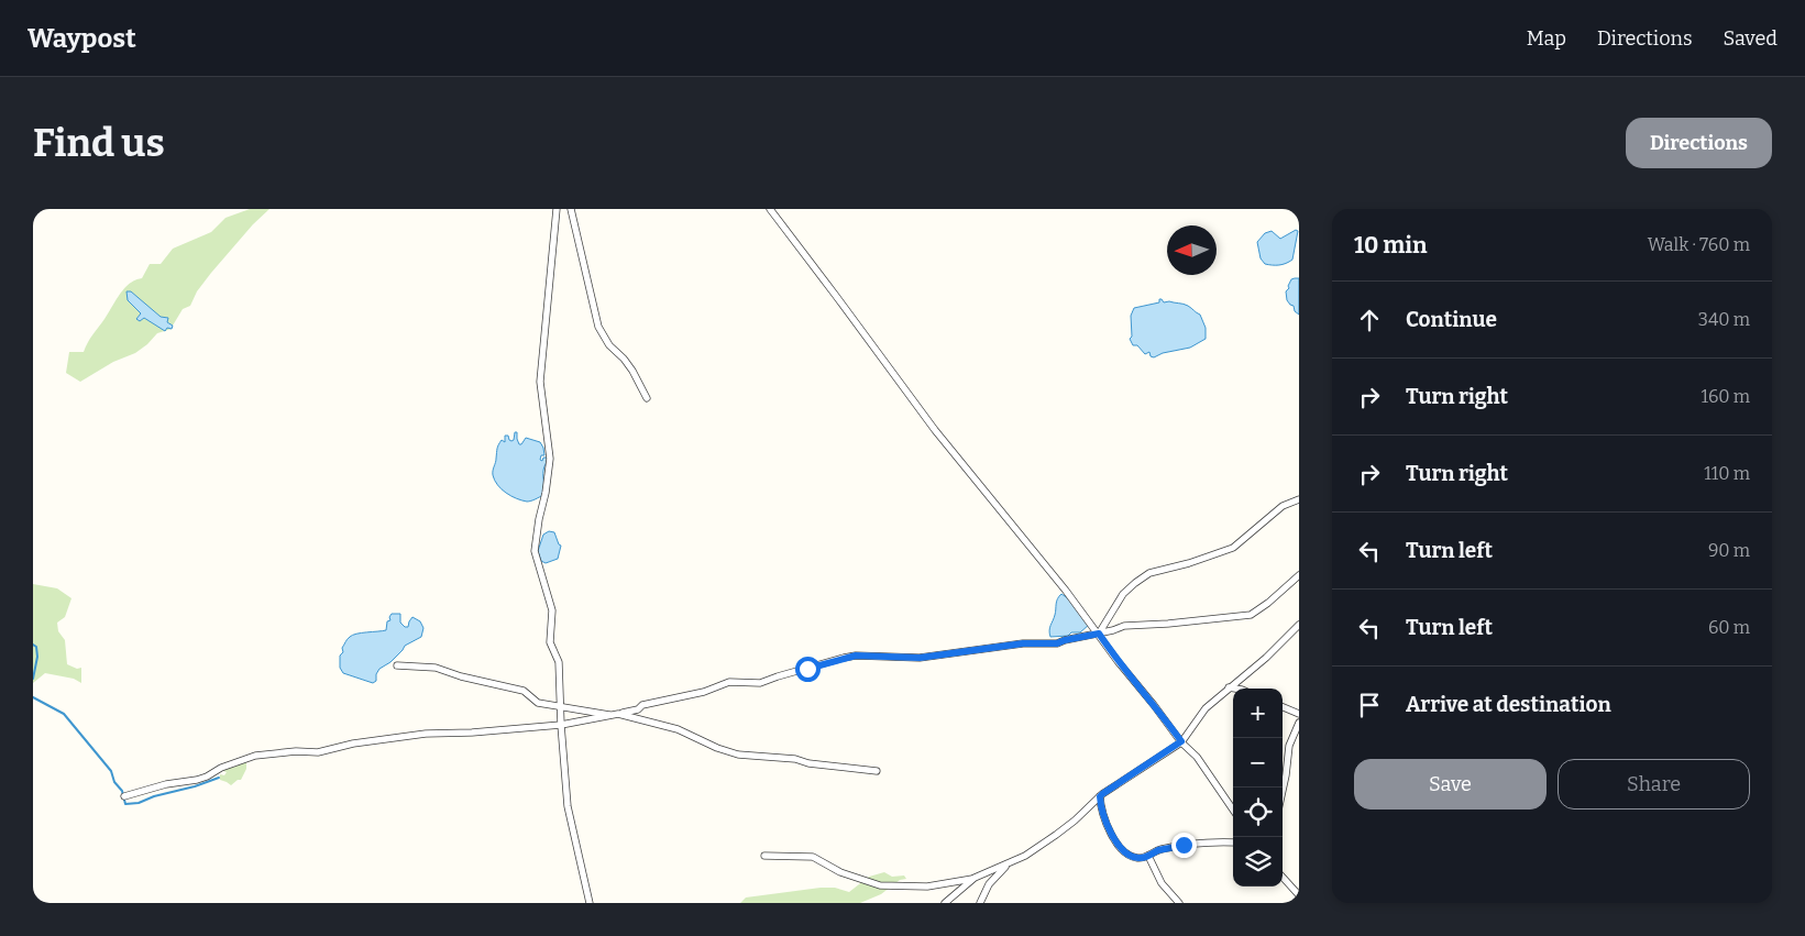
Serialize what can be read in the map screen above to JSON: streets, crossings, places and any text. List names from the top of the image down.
{
  "north": "left",
  "page": {
    "header": "Waypost",
    "nav": ["Map", "Directions", "Saved"],
    "buttons": [
      "Directions",
      ["Save", "Share"]
    ],
    "title": "Find us",
    "heading": ["10 min", "Walk · 760 m"],
    "list": [
      ["Continue", "340 m"],
      ["Turn right", "160 m"],
      ["Turn right", "110 m"],
      ["Turn left", "90 m"],
      ["Turn left", "60 m"],
      "Arrive at destination"
    ],
    "map_buttons": ["+", "−"]
  }
}
